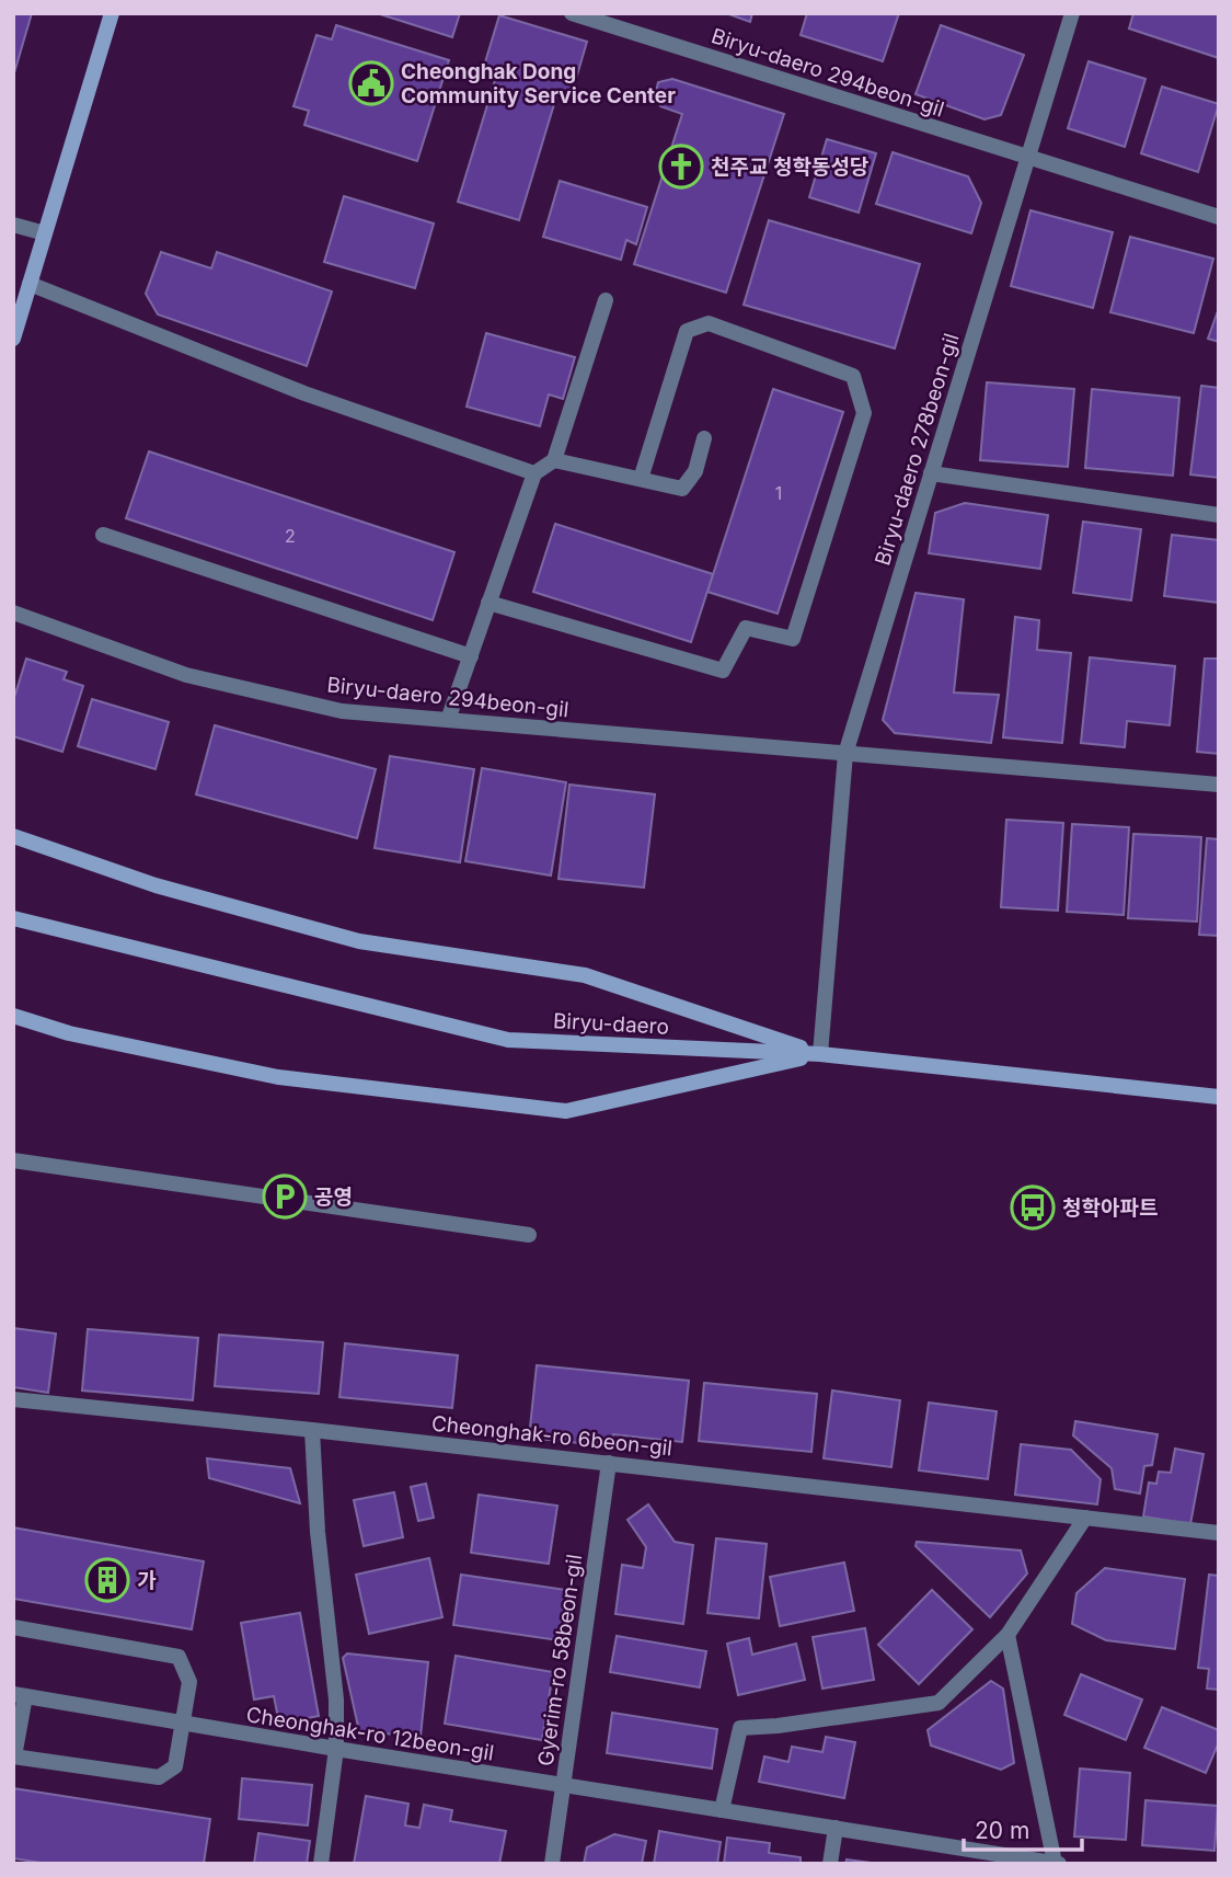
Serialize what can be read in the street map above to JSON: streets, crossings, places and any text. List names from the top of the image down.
{
  "streets": {
    "main road": ["Biryu-daero"],
    "street": [
      "Biryu-daero 294beon-gil",
      "Biryu-daero 278beon-gil",
      "Cheonghak-ro 6beon-gil",
      "Gyerim-ro 58beon-gil",
      "Cheonghak-ro 12beon-gil"
    ]
  },
  "crossings": [
    ["Biryu-daero 294beon-gil", "Biryu-daero 278beon-gil"],
    ["Biryu-daero 278beon-gil", "Biryu-daero"],
    ["Cheonghak-ro 6beon-gil", "Gyerim-ro 58beon-gil"],
    ["Gyerim-ro 58beon-gil", "Cheonghak-ro 12beon-gil"]
  ],
  "places": {
    "public building": ["Cheonghak Dong Community Service Center"],
    "church": ["천주교 청학동성당"],
    "parking": ["공영"],
    "bus stop": ["청학아파트"],
    "building": ["가"]
  },
  "house_numbers": ["1", "2"],
  "scale_bar": "20 m"
}
